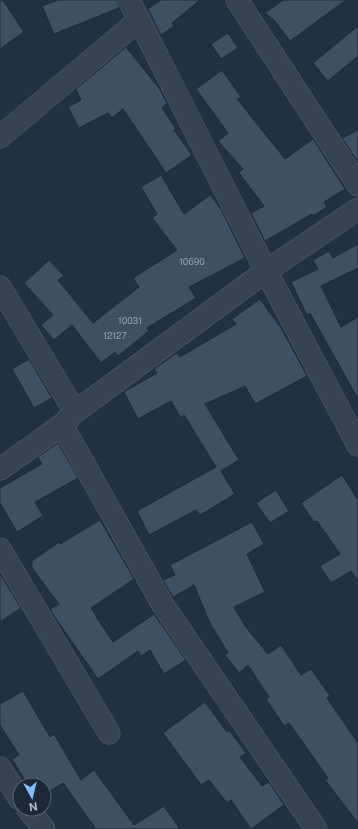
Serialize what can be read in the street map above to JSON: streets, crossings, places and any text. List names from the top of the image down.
{
  "house_numbers": ["10690", "10031", "12127"],
  "north": "bottom"
}
